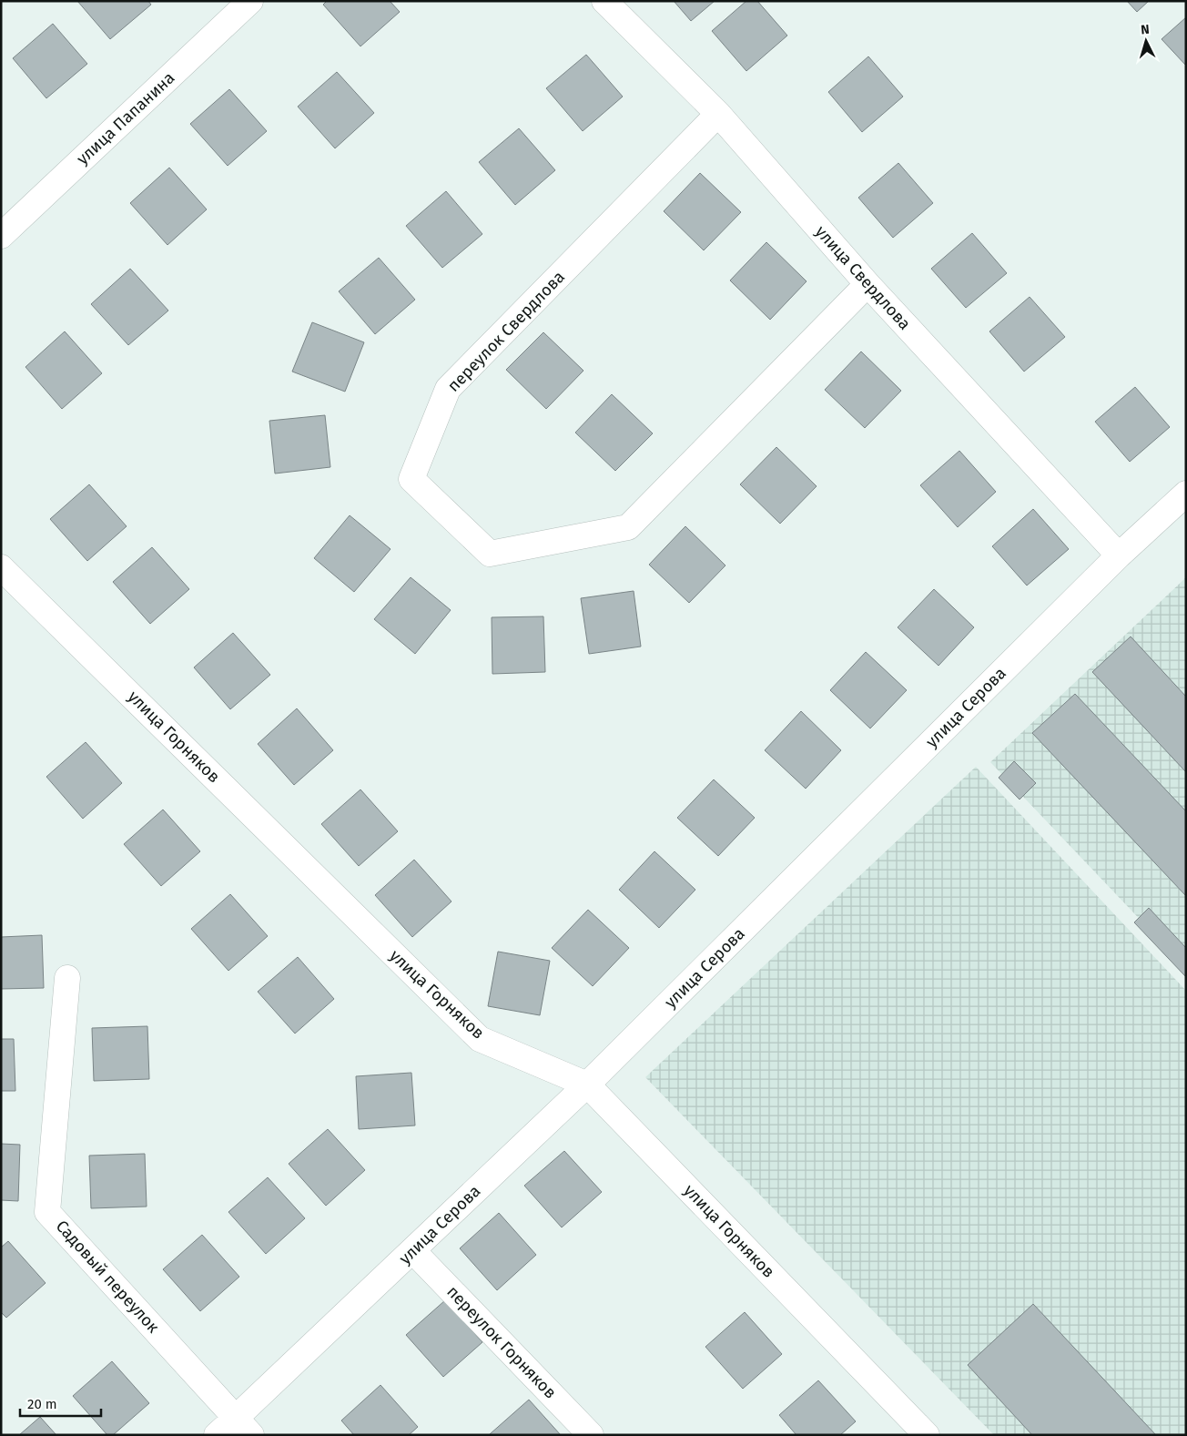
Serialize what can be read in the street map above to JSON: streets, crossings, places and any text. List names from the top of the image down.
{
  "streets": {
    "street": [
      "улица Папанина",
      "улица Свердлова",
      "переулок Свердлова",
      "улица Серова",
      "улица Горняков",
      "Садовый переулок",
      "переулок Горняков"
    ]
  },
  "crossings": [
    ["улица Свердлова", "переулок Свердлова"],
    ["улица Свердлова", "улица Серова"],
    ["улица Серова", "улица Горняков"],
    ["улица Серова", "Садовый переулок"],
    ["улица Серова", "переулок Горняков"]
  ],
  "scale_bar": "20 m",
  "north": "top"
}
